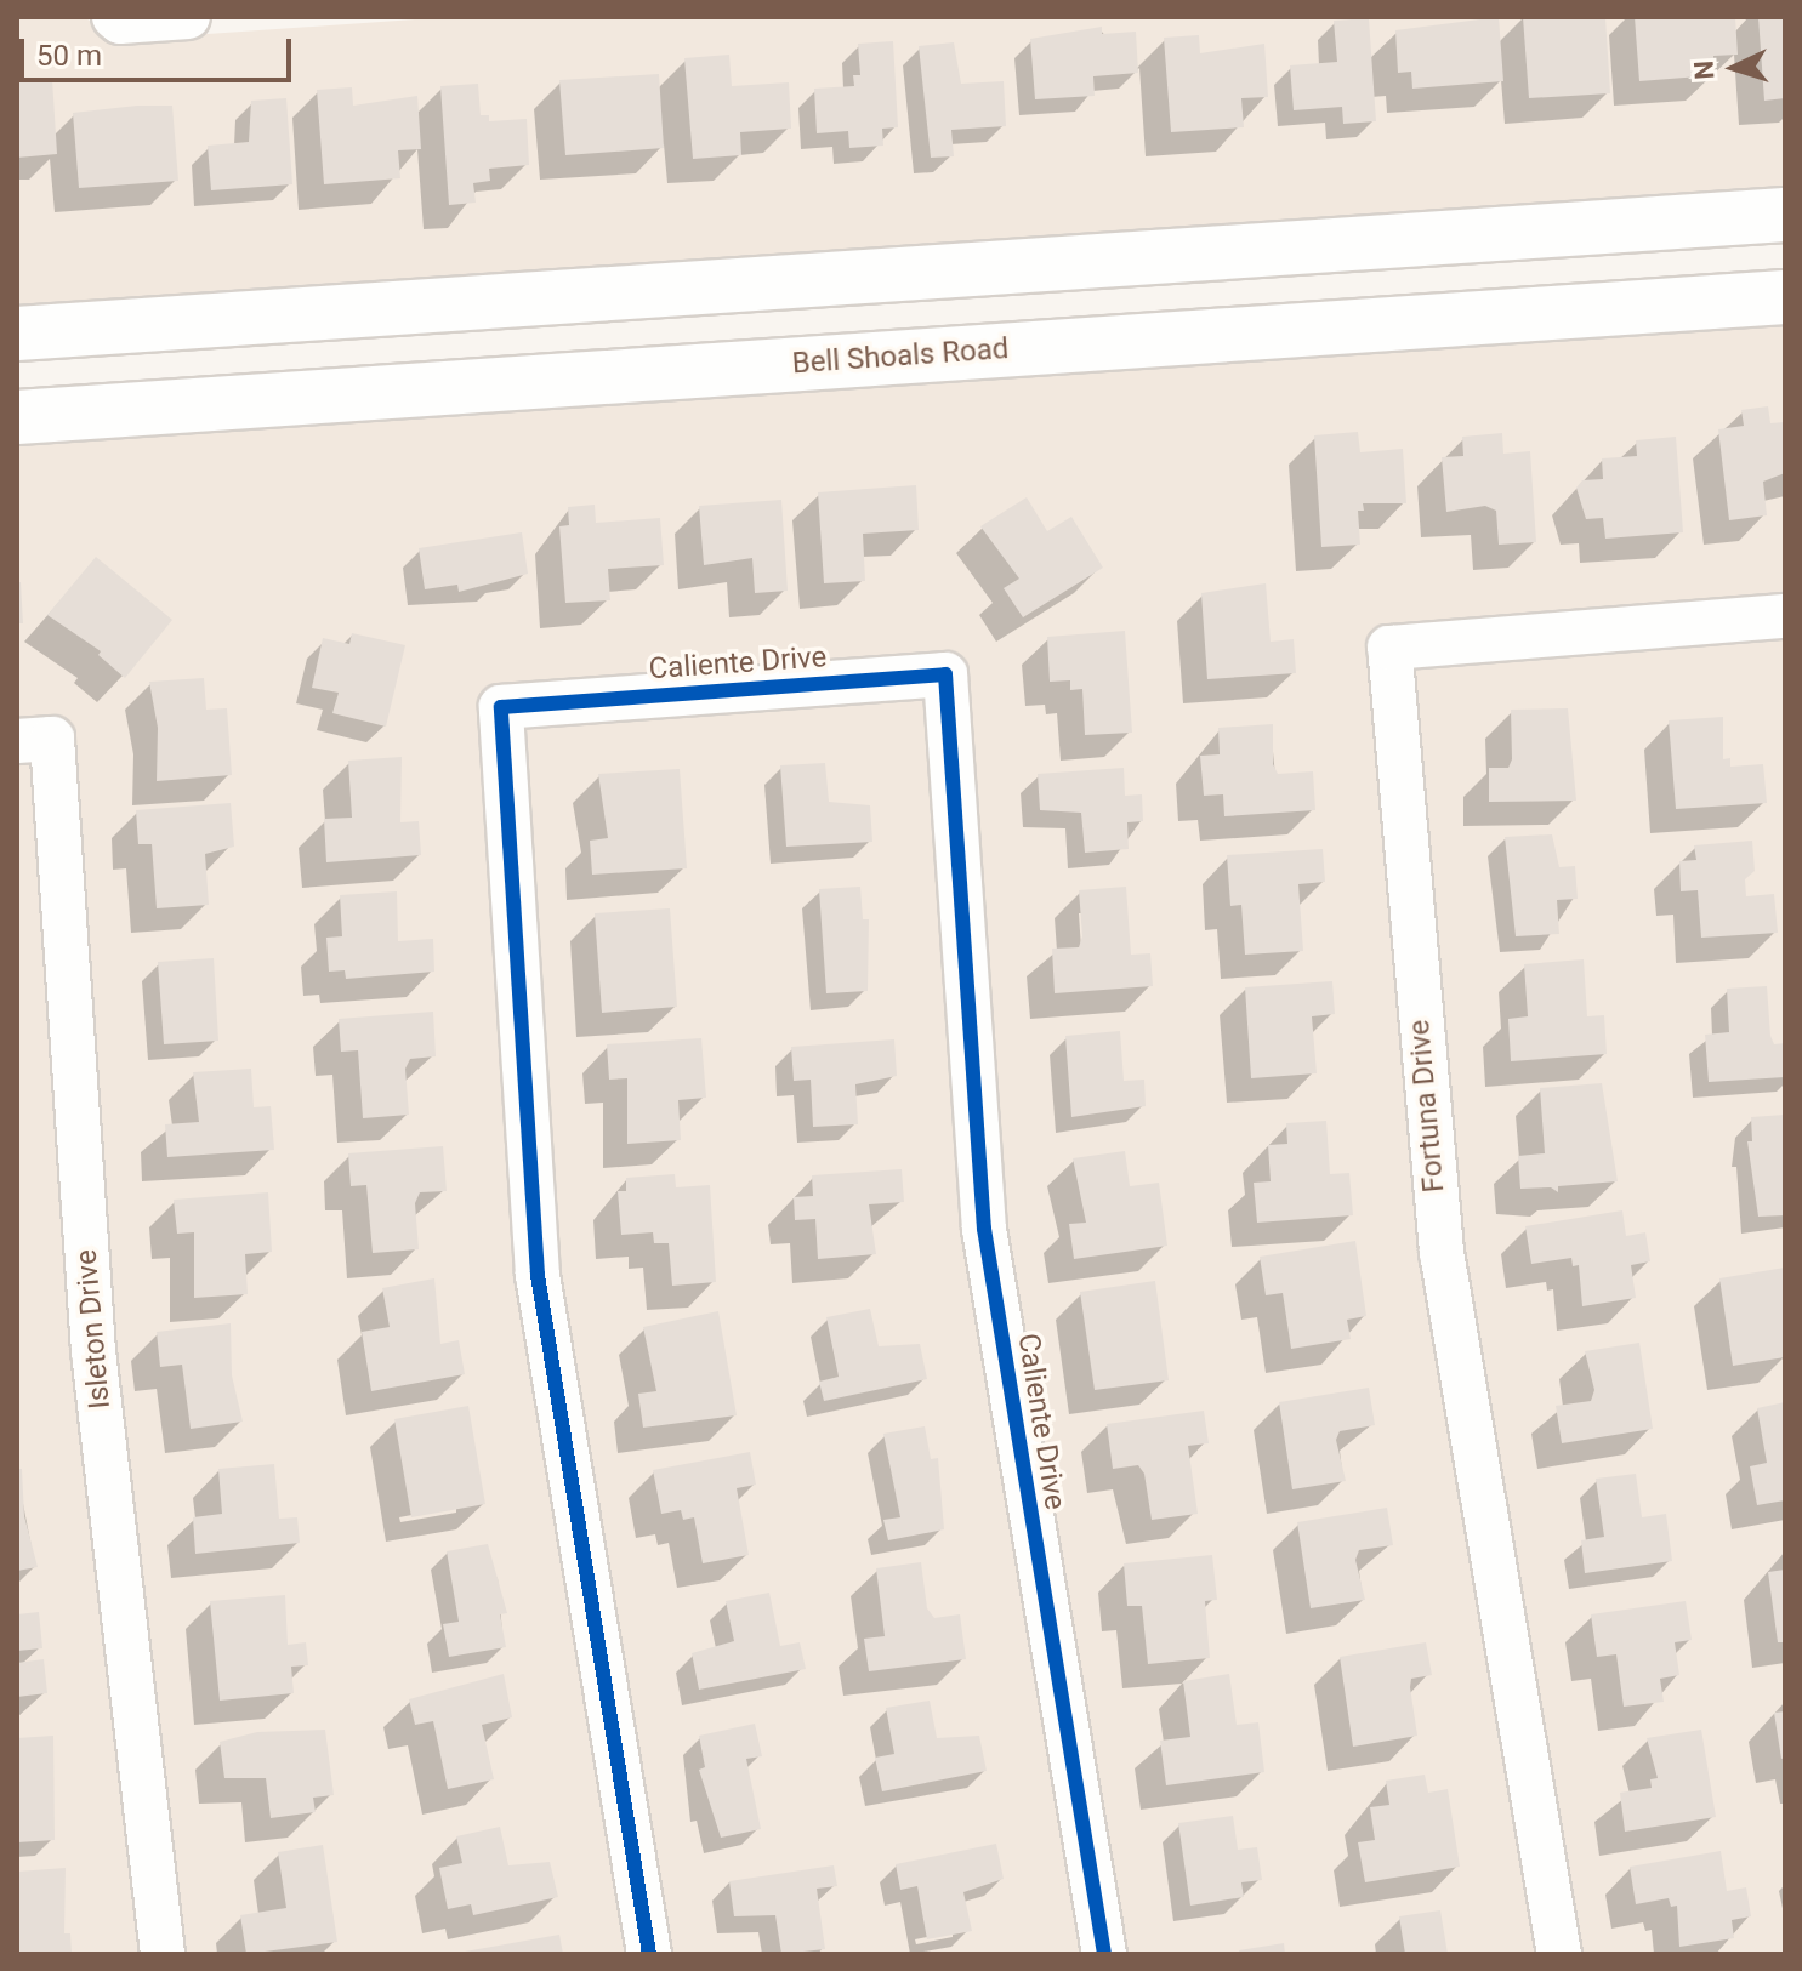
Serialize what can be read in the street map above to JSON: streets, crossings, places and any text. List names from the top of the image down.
{
  "streets": {
    "main road": ["Bell Shoals Road"],
    "street": ["Caliente Drive", "Fortuna Drive", "Isleton Drive"]
  },
  "scale_bar": "50 m",
  "north": "left"
}
